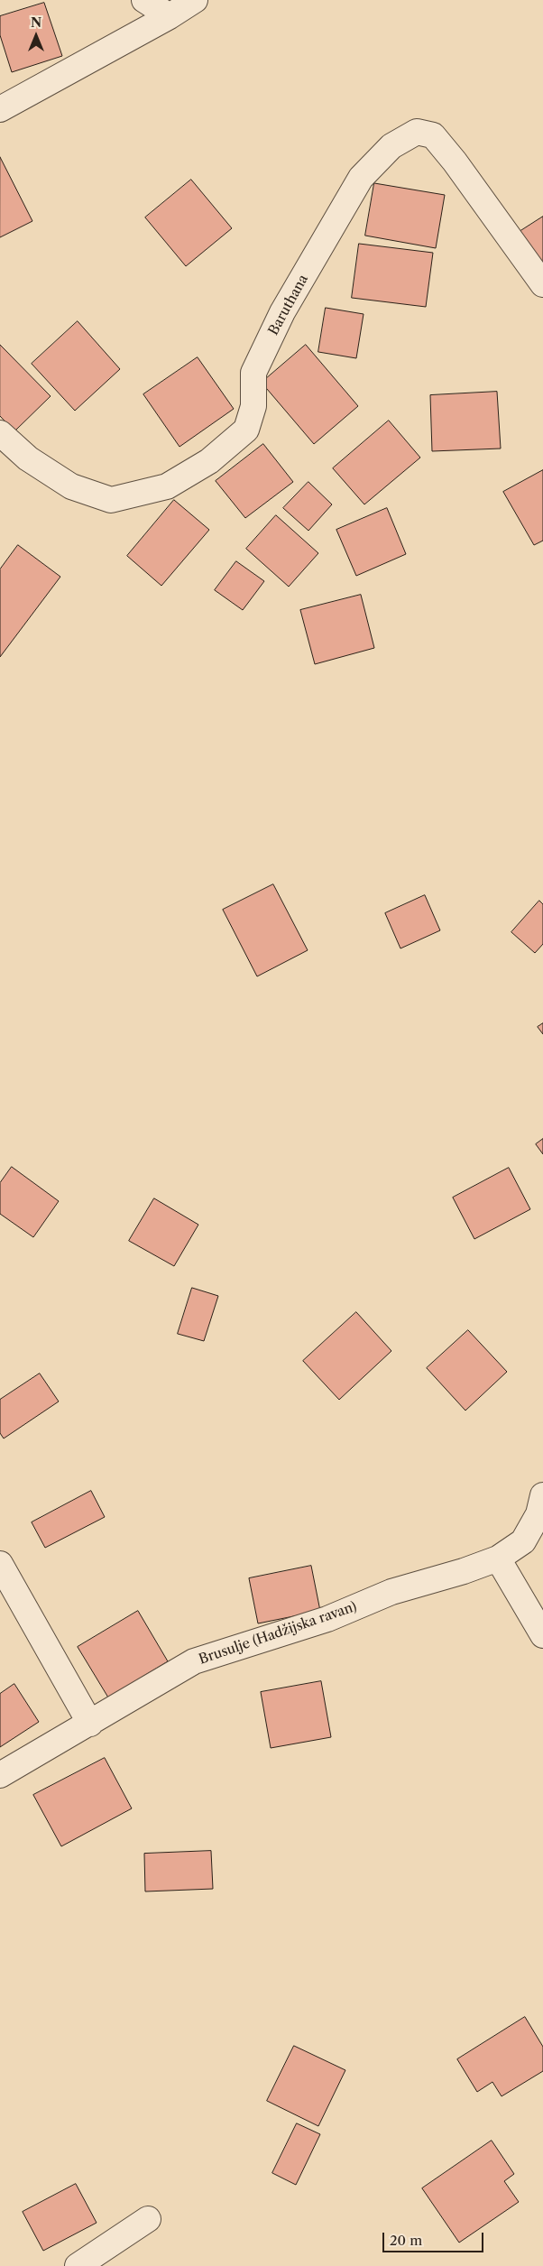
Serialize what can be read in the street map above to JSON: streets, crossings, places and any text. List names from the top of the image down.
{
  "streets": {
    "street": ["Baruthana", "Brusulje (Hadžijska ravan)"]
  },
  "scale_bar": "20 m",
  "north": "top"
}
